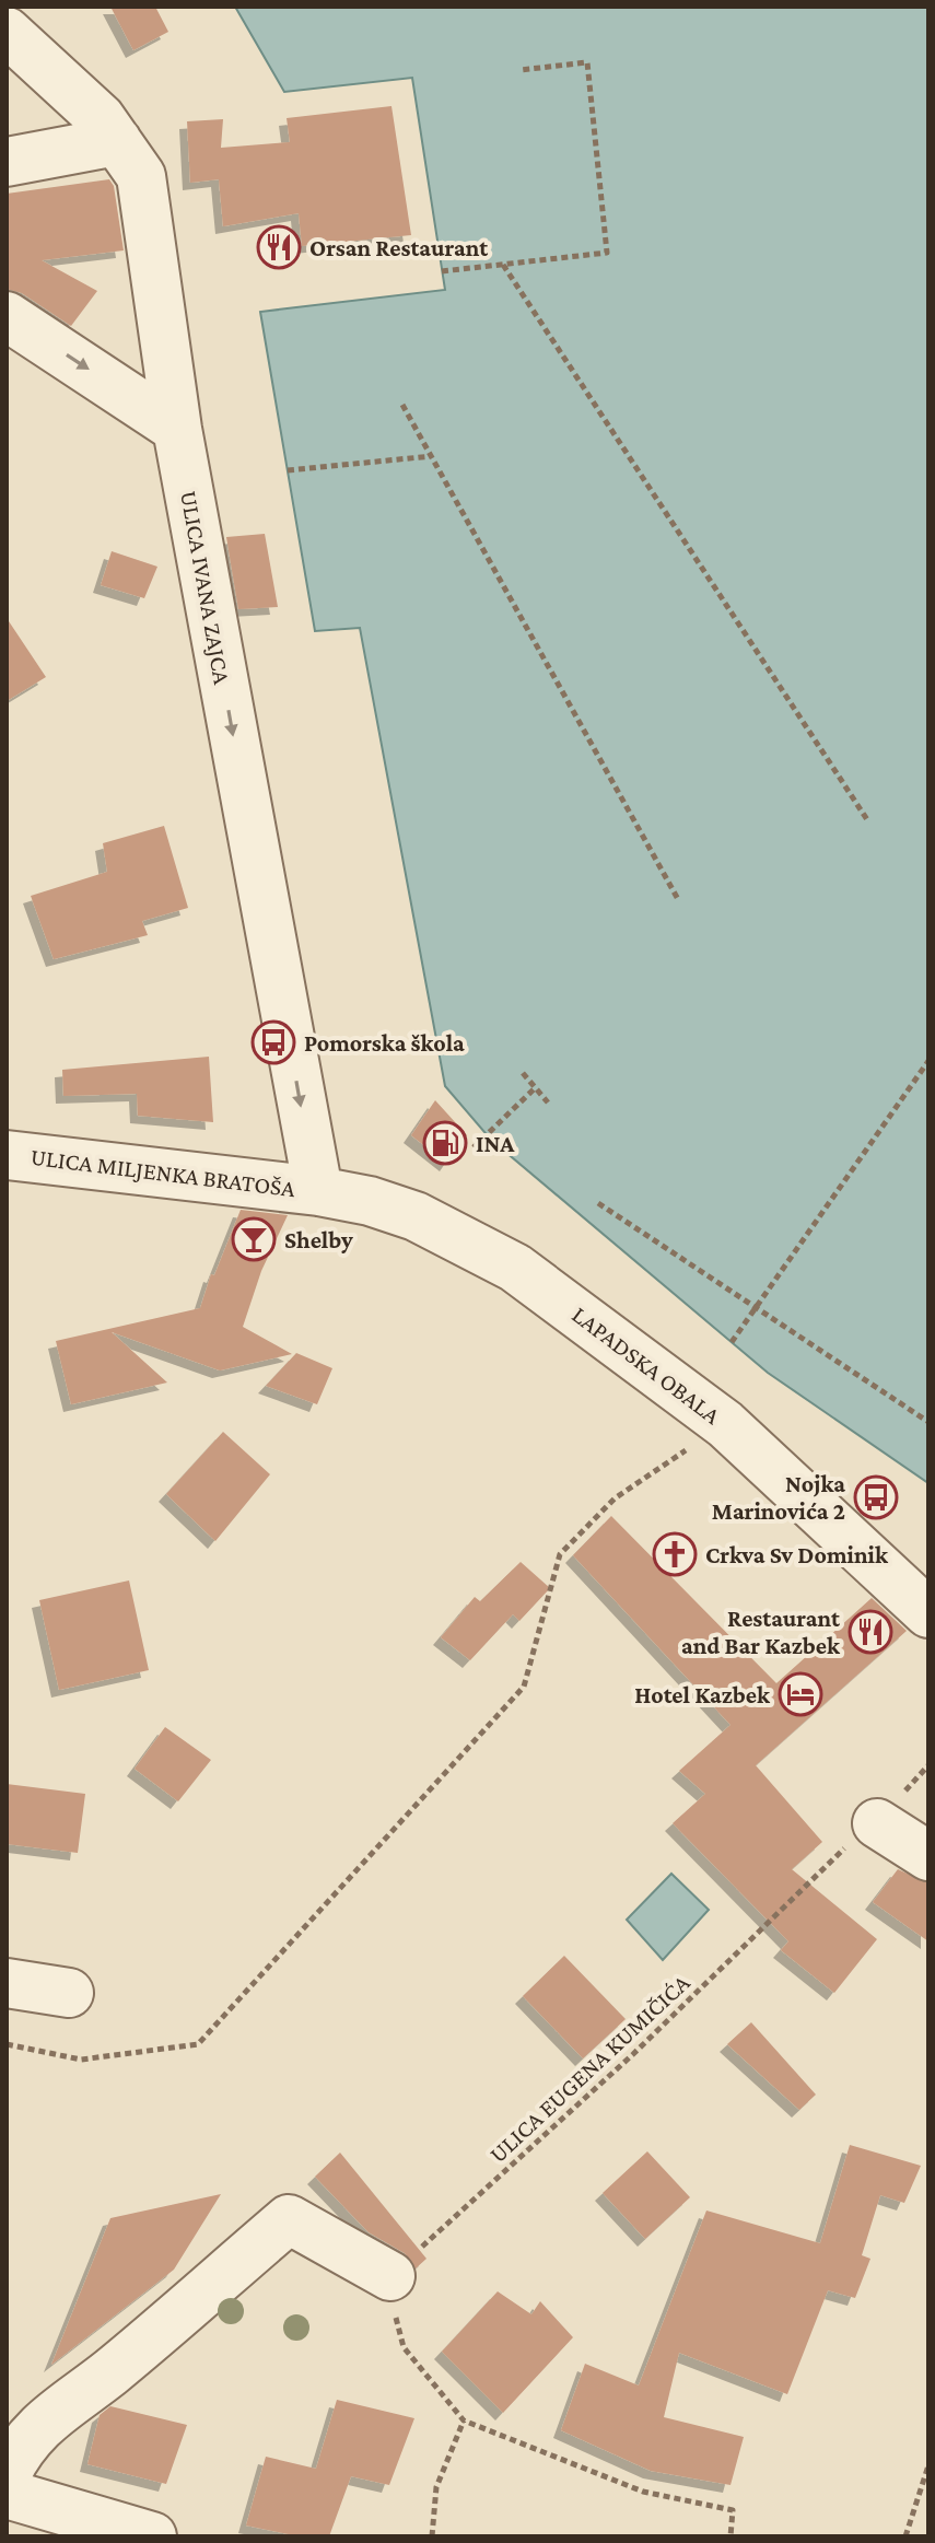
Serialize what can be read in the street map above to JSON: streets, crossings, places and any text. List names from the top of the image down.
{
  "streets": {
    "street": ["ULICA IVANA ZAJCA", "ULICA MILJENKA BRATOŠA", "LAPADSKA OBALA"],
    "path": ["ULICA EUGENA KUMIČIĆA"]
  },
  "crossings": [
    ["ULICA IVANA ZAJCA", "ULICA MILJENKA BRATOŠA"],
    ["ULICA IVANA ZAJCA", "LAPADSKA OBALA"],
    ["ULICA MILJENKA BRATOŠA", "LAPADSKA OBALA"]
  ],
  "one_way": ["ULICA IVANA ZAJCA"],
  "places": {
    "restaurant": ["Orsan Restaurant", "Restaurant and Bar Kazbek"],
    "bus stop": ["Pomorska škola", "Nojka Marinovića 2"],
    "fuel station": ["INA"],
    "bar": ["Shelby"],
    "church": ["Crkva Sv Dominik"],
    "hotel": ["Hotel Kazbek"]
  }
}
